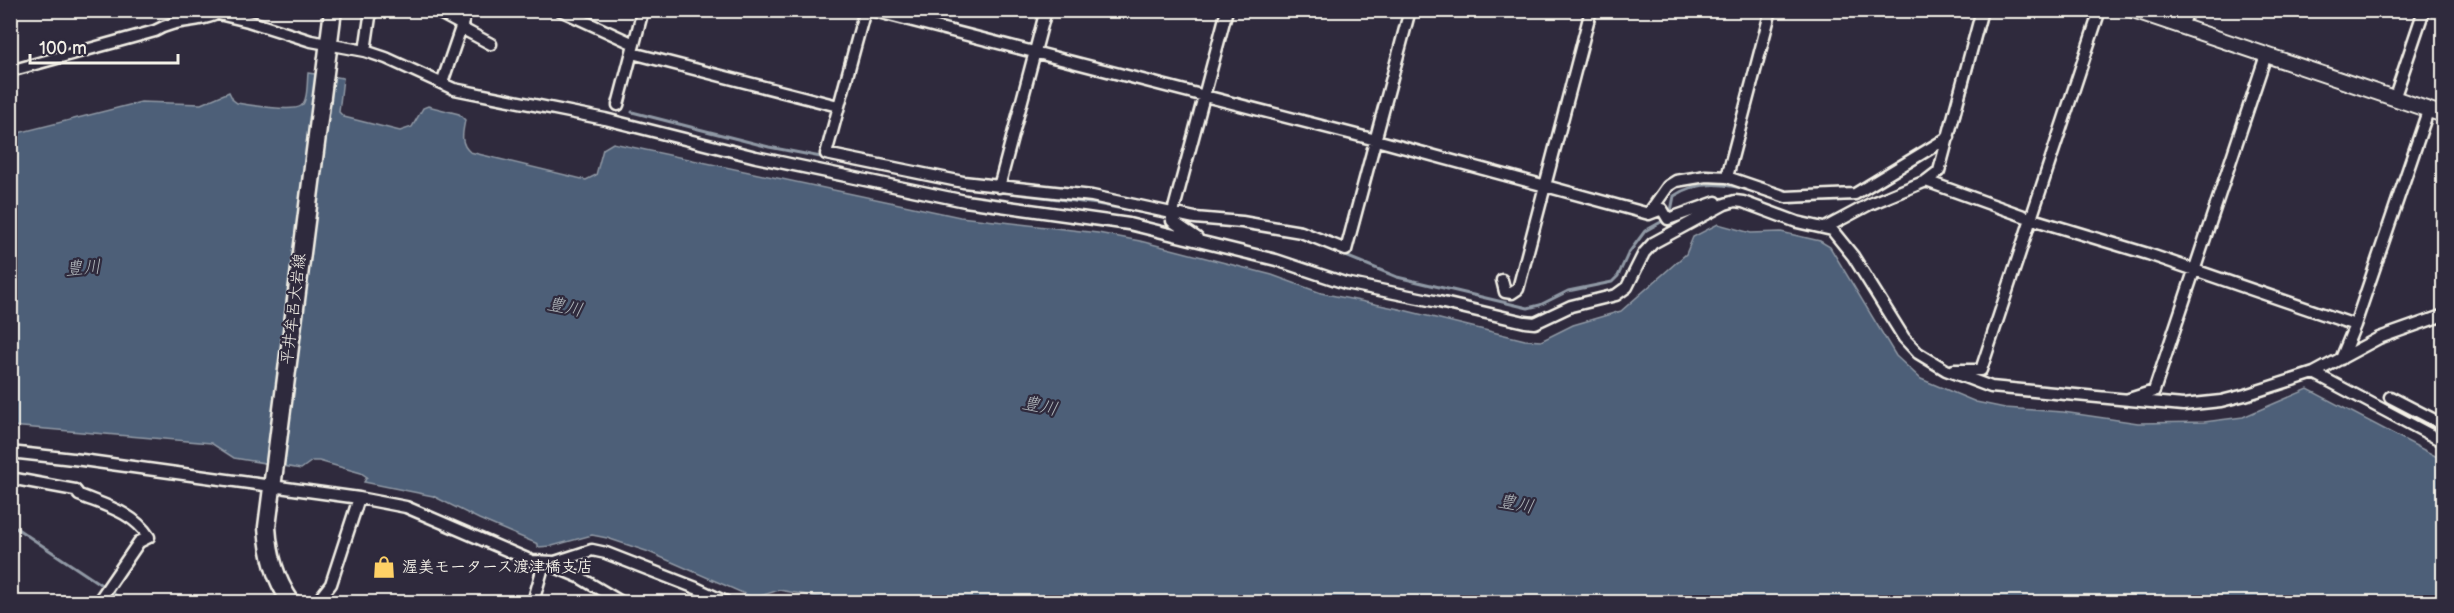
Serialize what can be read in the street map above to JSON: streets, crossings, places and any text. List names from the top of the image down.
{
  "streets": {
    "main road": ["平井牟呂大岩線"]
  },
  "water": ["豊川"],
  "places": {
    "shop": ["渥美モータース渡津橋支店"]
  },
  "scale_bar": "100 m"
}
